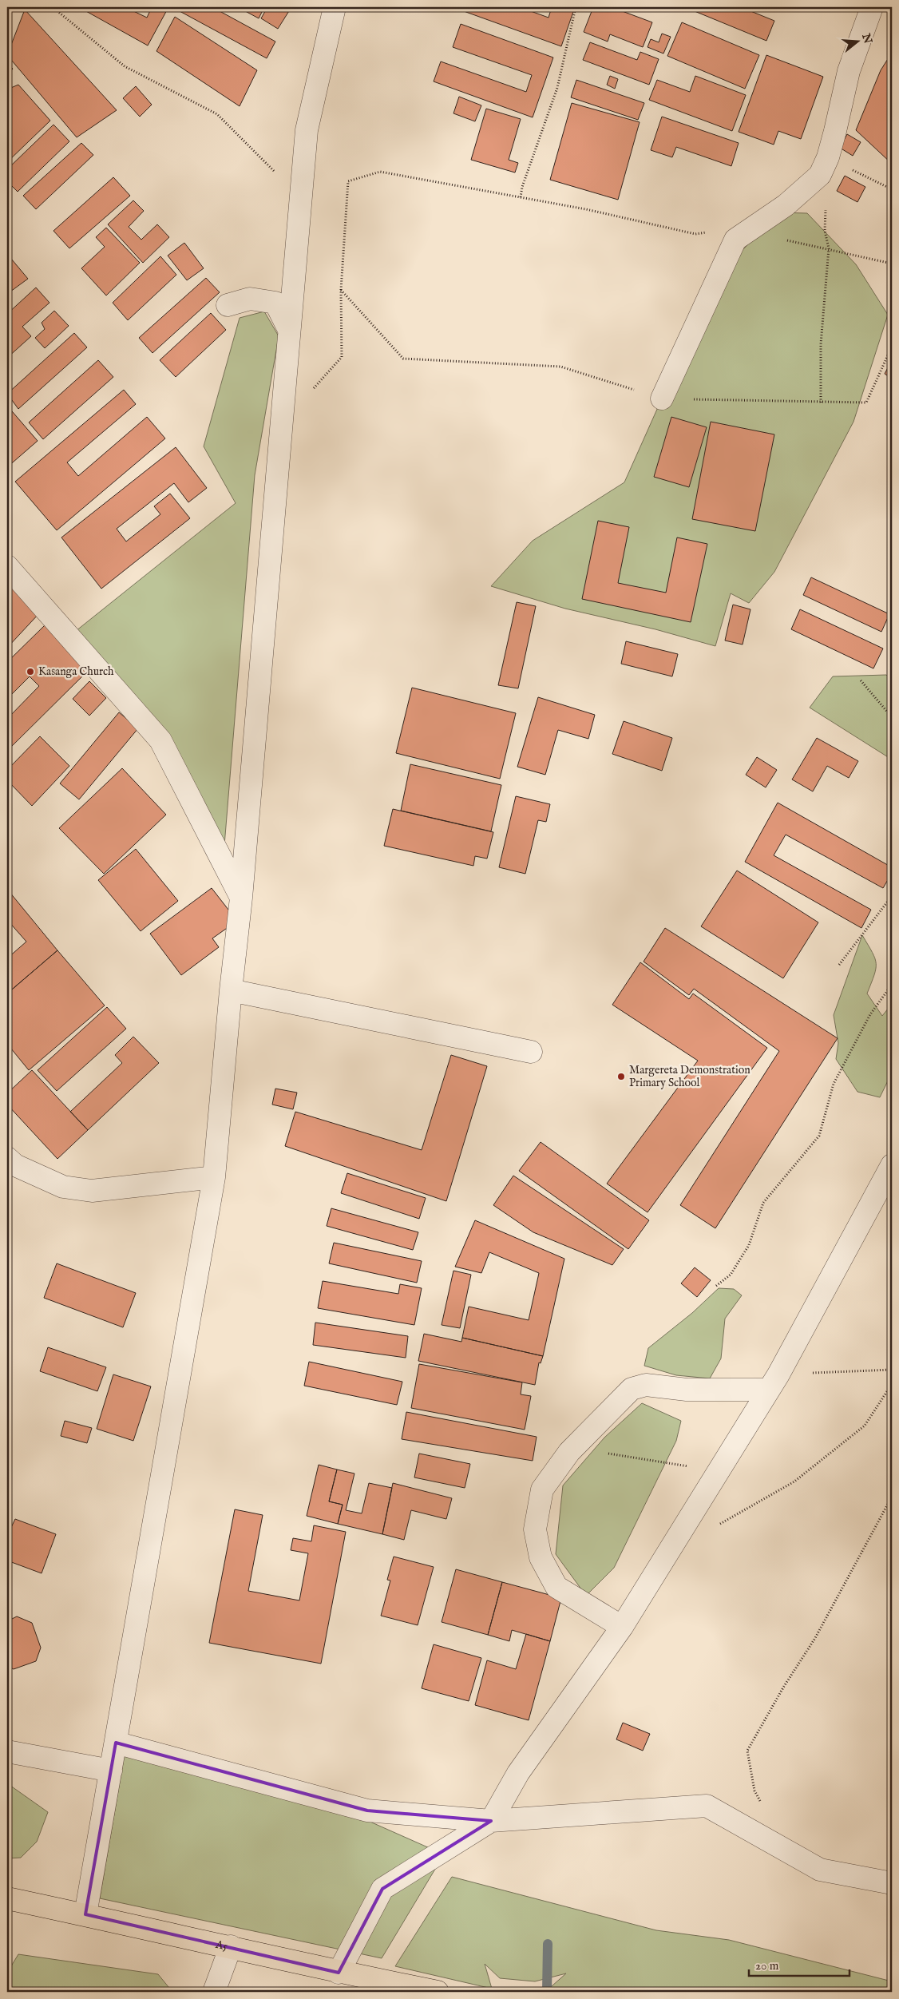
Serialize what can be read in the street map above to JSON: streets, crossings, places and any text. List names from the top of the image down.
{
  "streets": {
    "highway": ["A5"]
  },
  "places": ["Kasanga Church", "Margereta Demonstration Primary School"],
  "scale_bar": "20 m",
  "north": "right"
}
